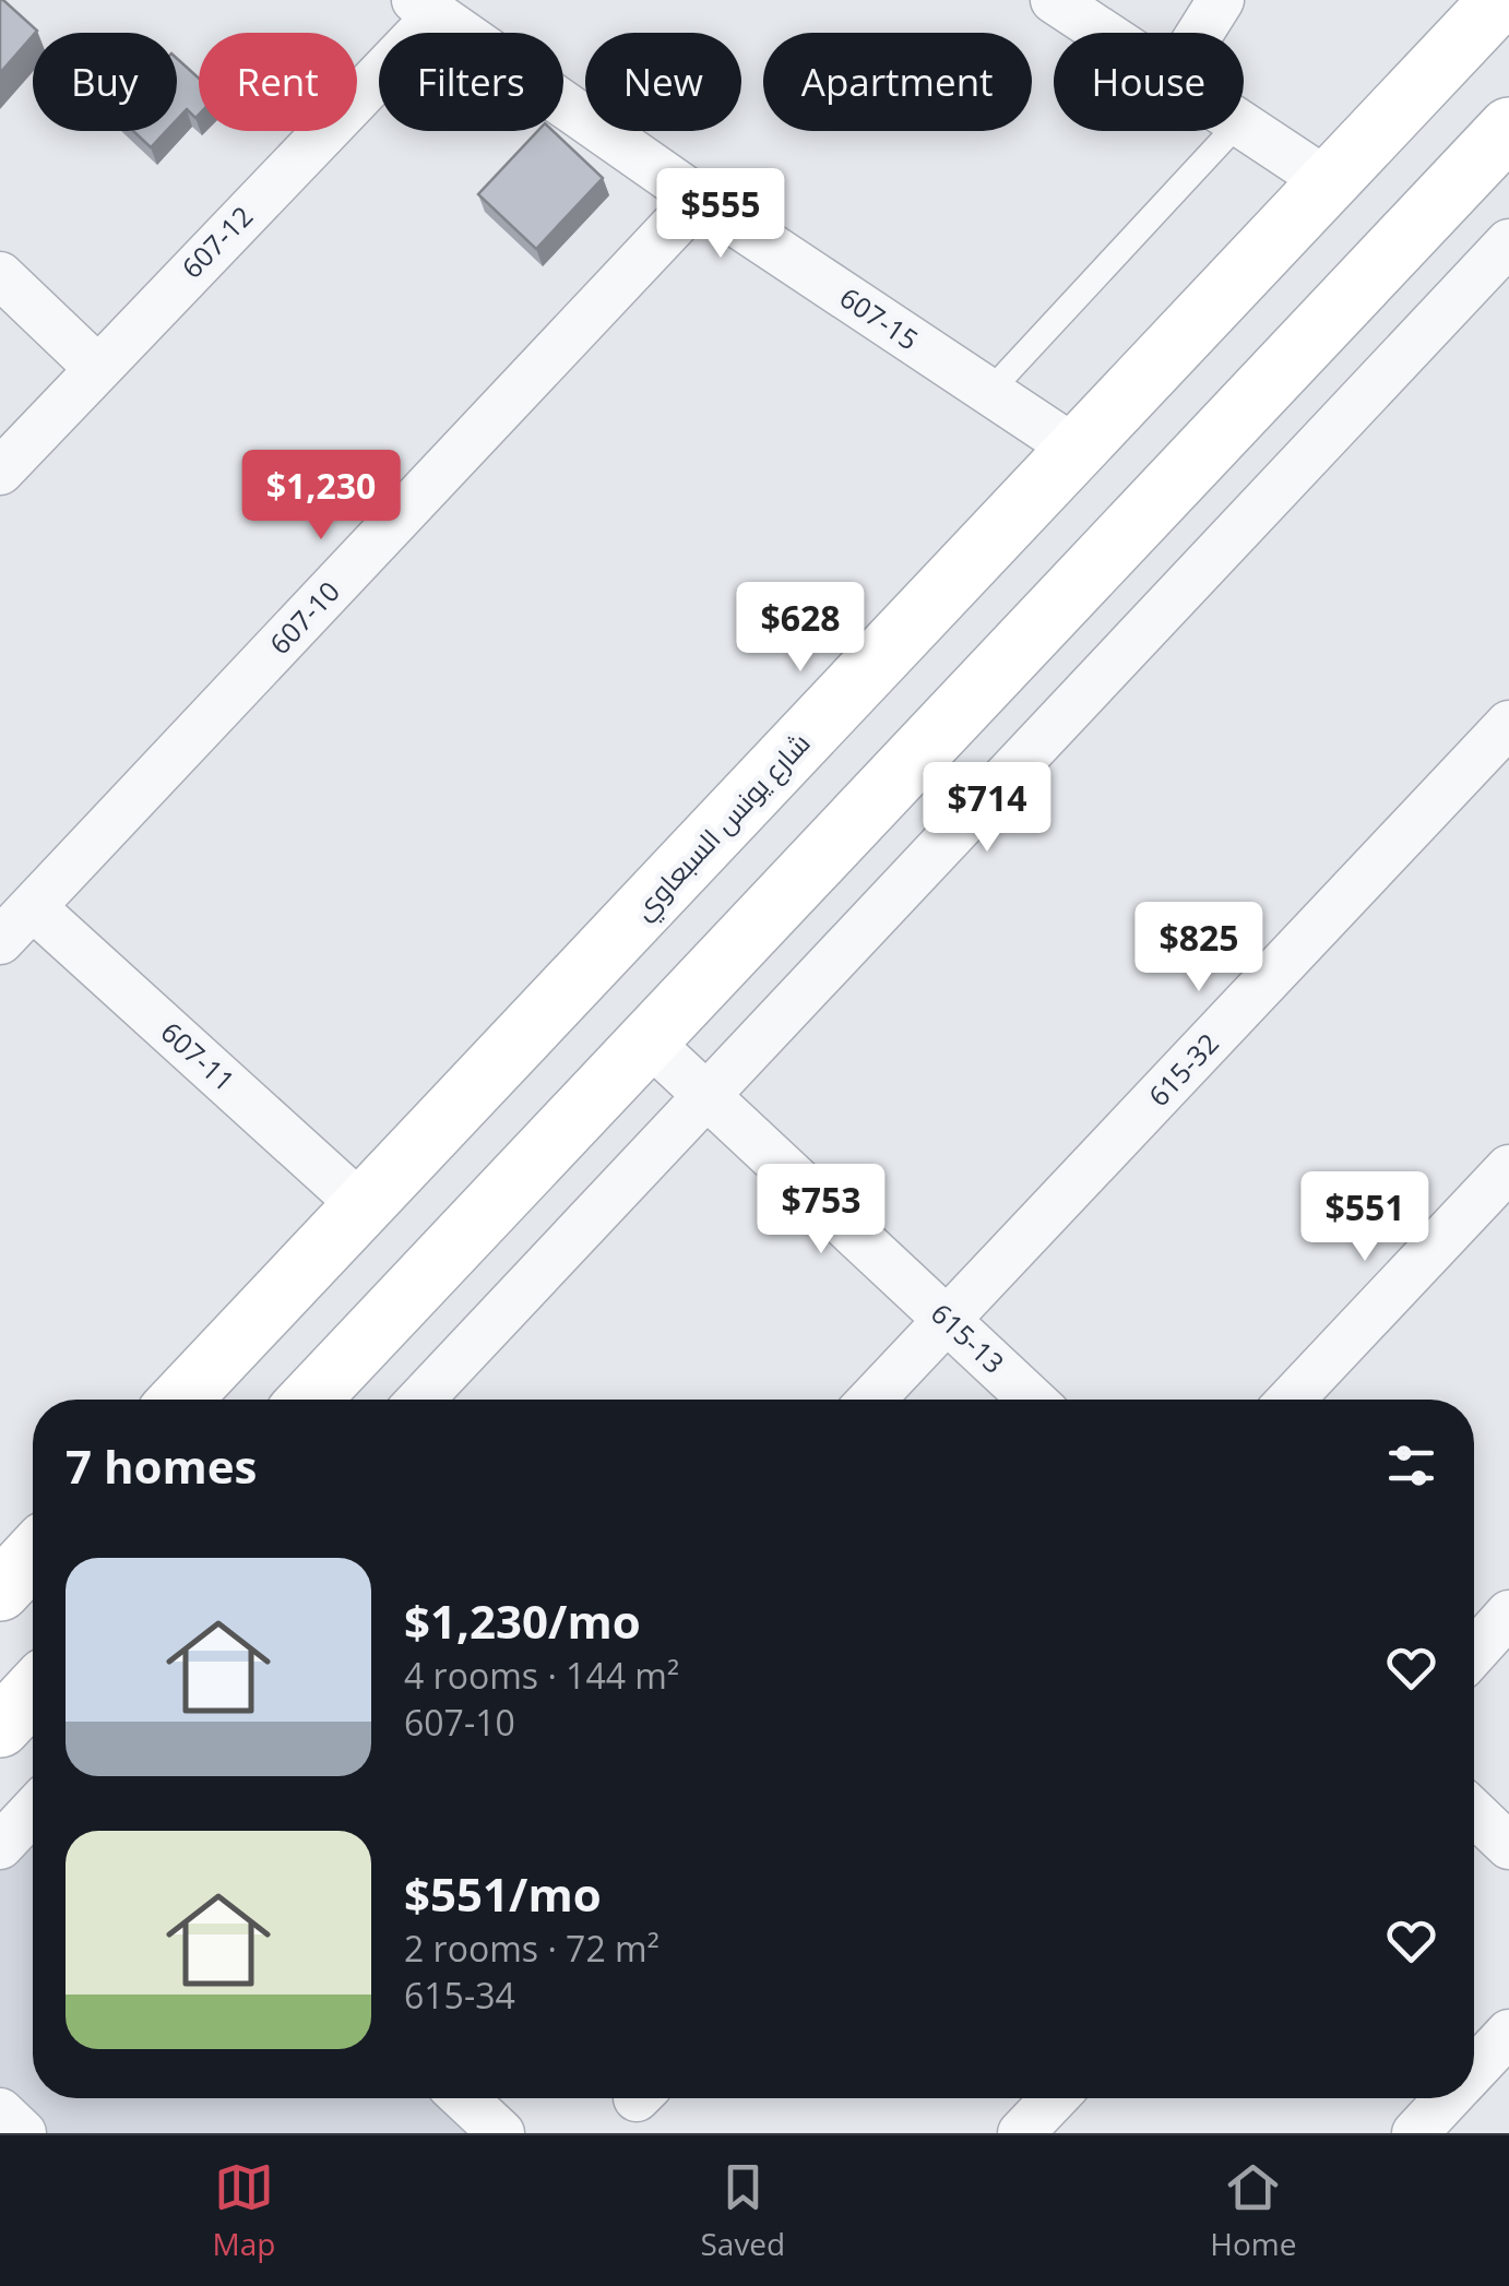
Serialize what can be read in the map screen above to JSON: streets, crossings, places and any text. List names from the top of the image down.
{
  "streets": {
    "main road": ["شارع يونس السبعاوي"],
    "street": [
      "607-12",
      "607-15",
      "607-10",
      "607-11",
      "615-32",
      "615-13"
    ]
  },
  "crossings": [
    ["607-12", "607-15"],
    ["607-15", "607-10"],
    ["607-15", "شارع يونس السبعاوي"],
    ["607-10", "607-11"],
    ["شارع يونس السبعاوي", "607-11"],
    ["615-32", "615-13"]
  ],
  "page": {
    "chip": [
      "Buy",
      "Rent",
      "Filters",
      "New",
      "Apartment",
      "House"
    ],
    "price": [
      "$555",
      "$1,230",
      "$628",
      "$714",
      "$825",
      "$753",
      "$551"
    ],
    "heading": "7 homes",
    "list": [
      {
        "name": "$1,230/mo",
        "note": "4 rooms · 144 m² · 607-10"
      },
      {
        "name": "$551/mo",
        "note": "2 rooms · 72 m² · 615-34"
      }
    ],
    "tabs": ["Map", "Saved", "Home"]
  }
}
